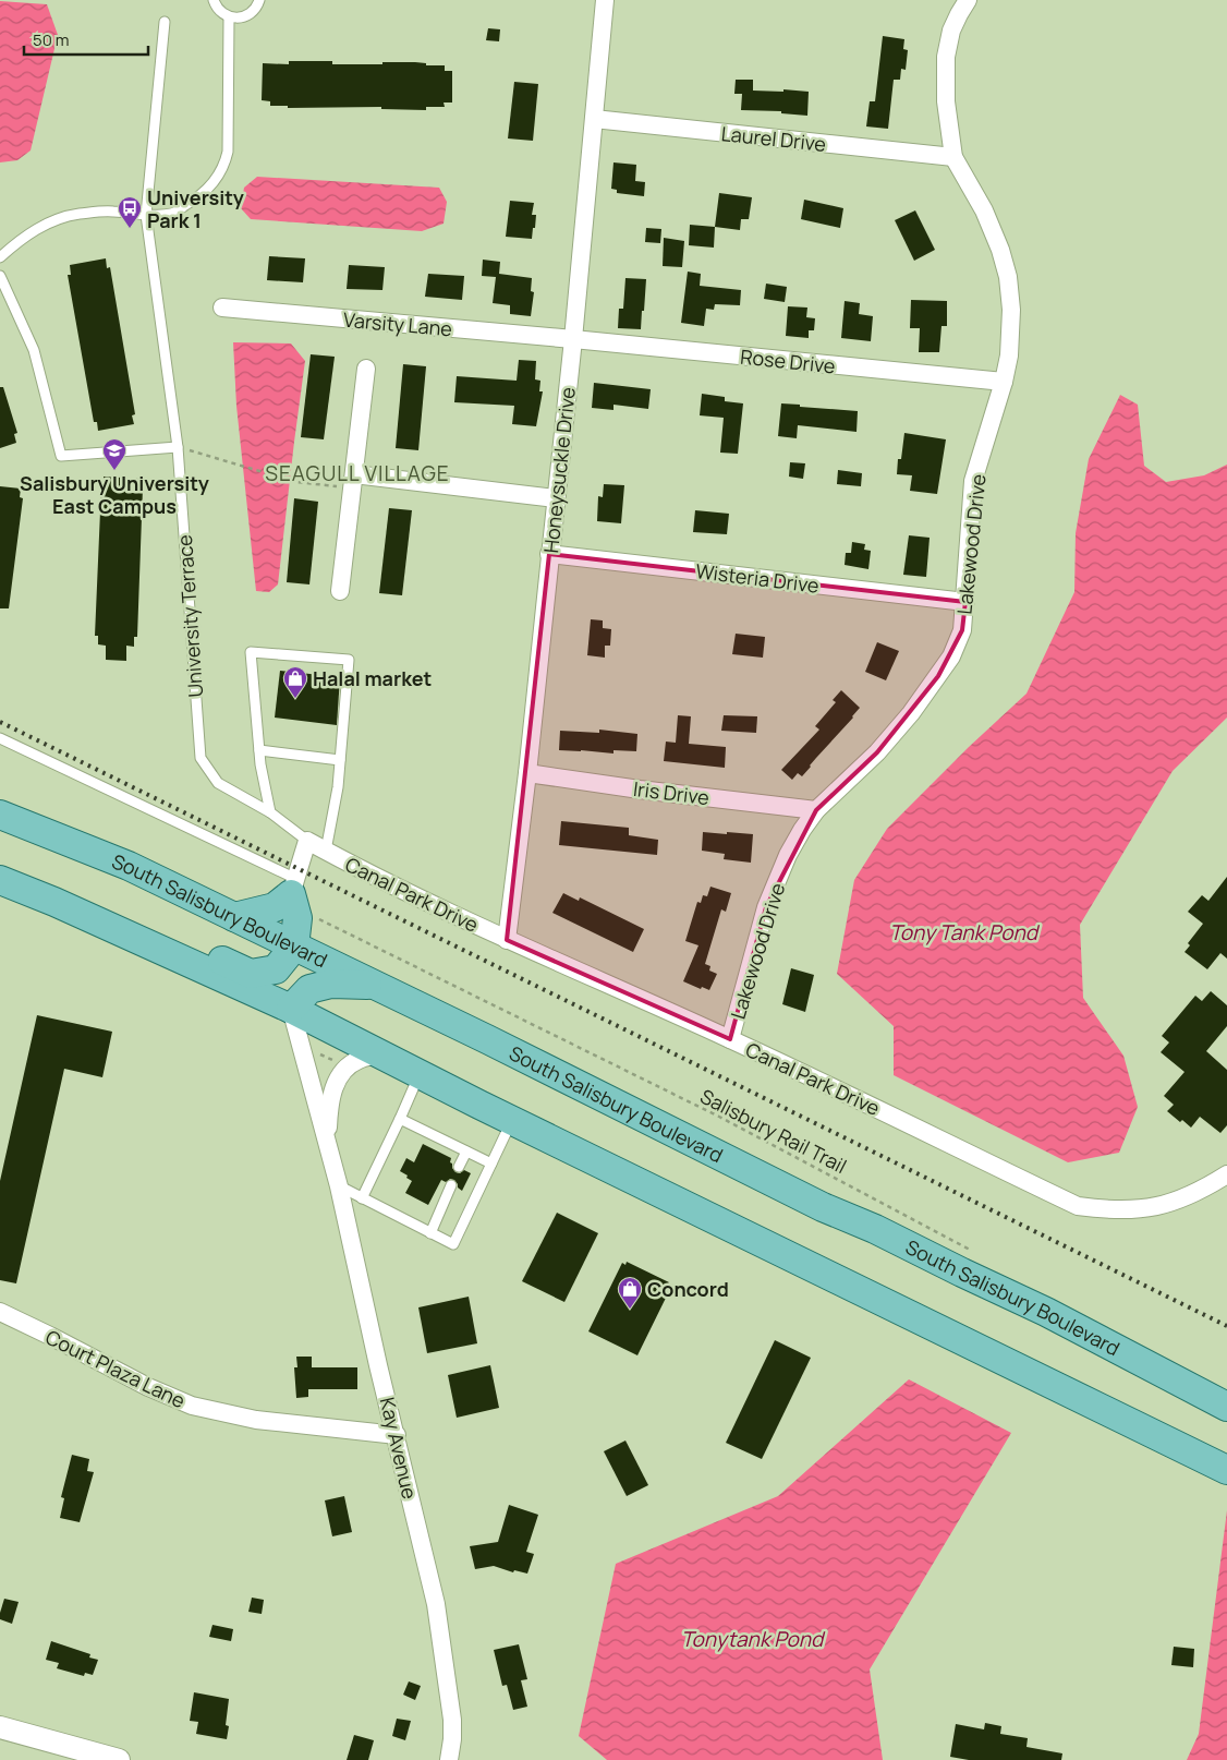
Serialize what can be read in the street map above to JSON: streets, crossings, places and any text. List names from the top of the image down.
{
  "streets": {
    "main road": ["South Salisbury Boulevard"],
    "street": [
      "Laurel Drive",
      "Varsity Lane",
      "Rose Drive",
      "Honeysuckle Drive",
      "Lakewood Drive",
      "Wisteria Drive",
      "Iris Drive",
      "Canal Park Drive",
      "Court Plaza Lane",
      "Kay Avenue"
    ],
    "lane": ["University Terrace"],
    "path": ["Salisbury Rail Trail"]
  },
  "crossings": [
    ["Laurel Drive", "Honeysuckle Drive"],
    ["Laurel Drive", "Lakewood Drive"],
    ["Varsity Lane", "Rose Drive"],
    ["Varsity Lane", "Honeysuckle Drive"],
    ["Rose Drive", "Honeysuckle Drive"],
    ["Rose Drive", "Lakewood Drive"],
    ["Honeysuckle Drive", "Wisteria Drive"],
    ["Honeysuckle Drive", "Iris Drive"],
    ["Honeysuckle Drive", "Canal Park Drive"],
    ["Lakewood Drive", "Wisteria Drive"],
    ["Lakewood Drive", "Iris Drive"],
    ["Lakewood Drive", "Canal Park Drive"],
    ["University Terrace", "Canal Park Drive"],
    ["Court Plaza Lane", "Kay Avenue"]
  ],
  "districts": ["SEAGULL VILLAGE"],
  "water": ["Tony Tank Pond", "Tonytank Pond"],
  "places": {
    "bus stop": ["University Park 1"],
    "school or university": ["Salisbury University East Campus"],
    "shop": ["Halal market", "Concord"]
  },
  "scale_bar": "50 m"
}
